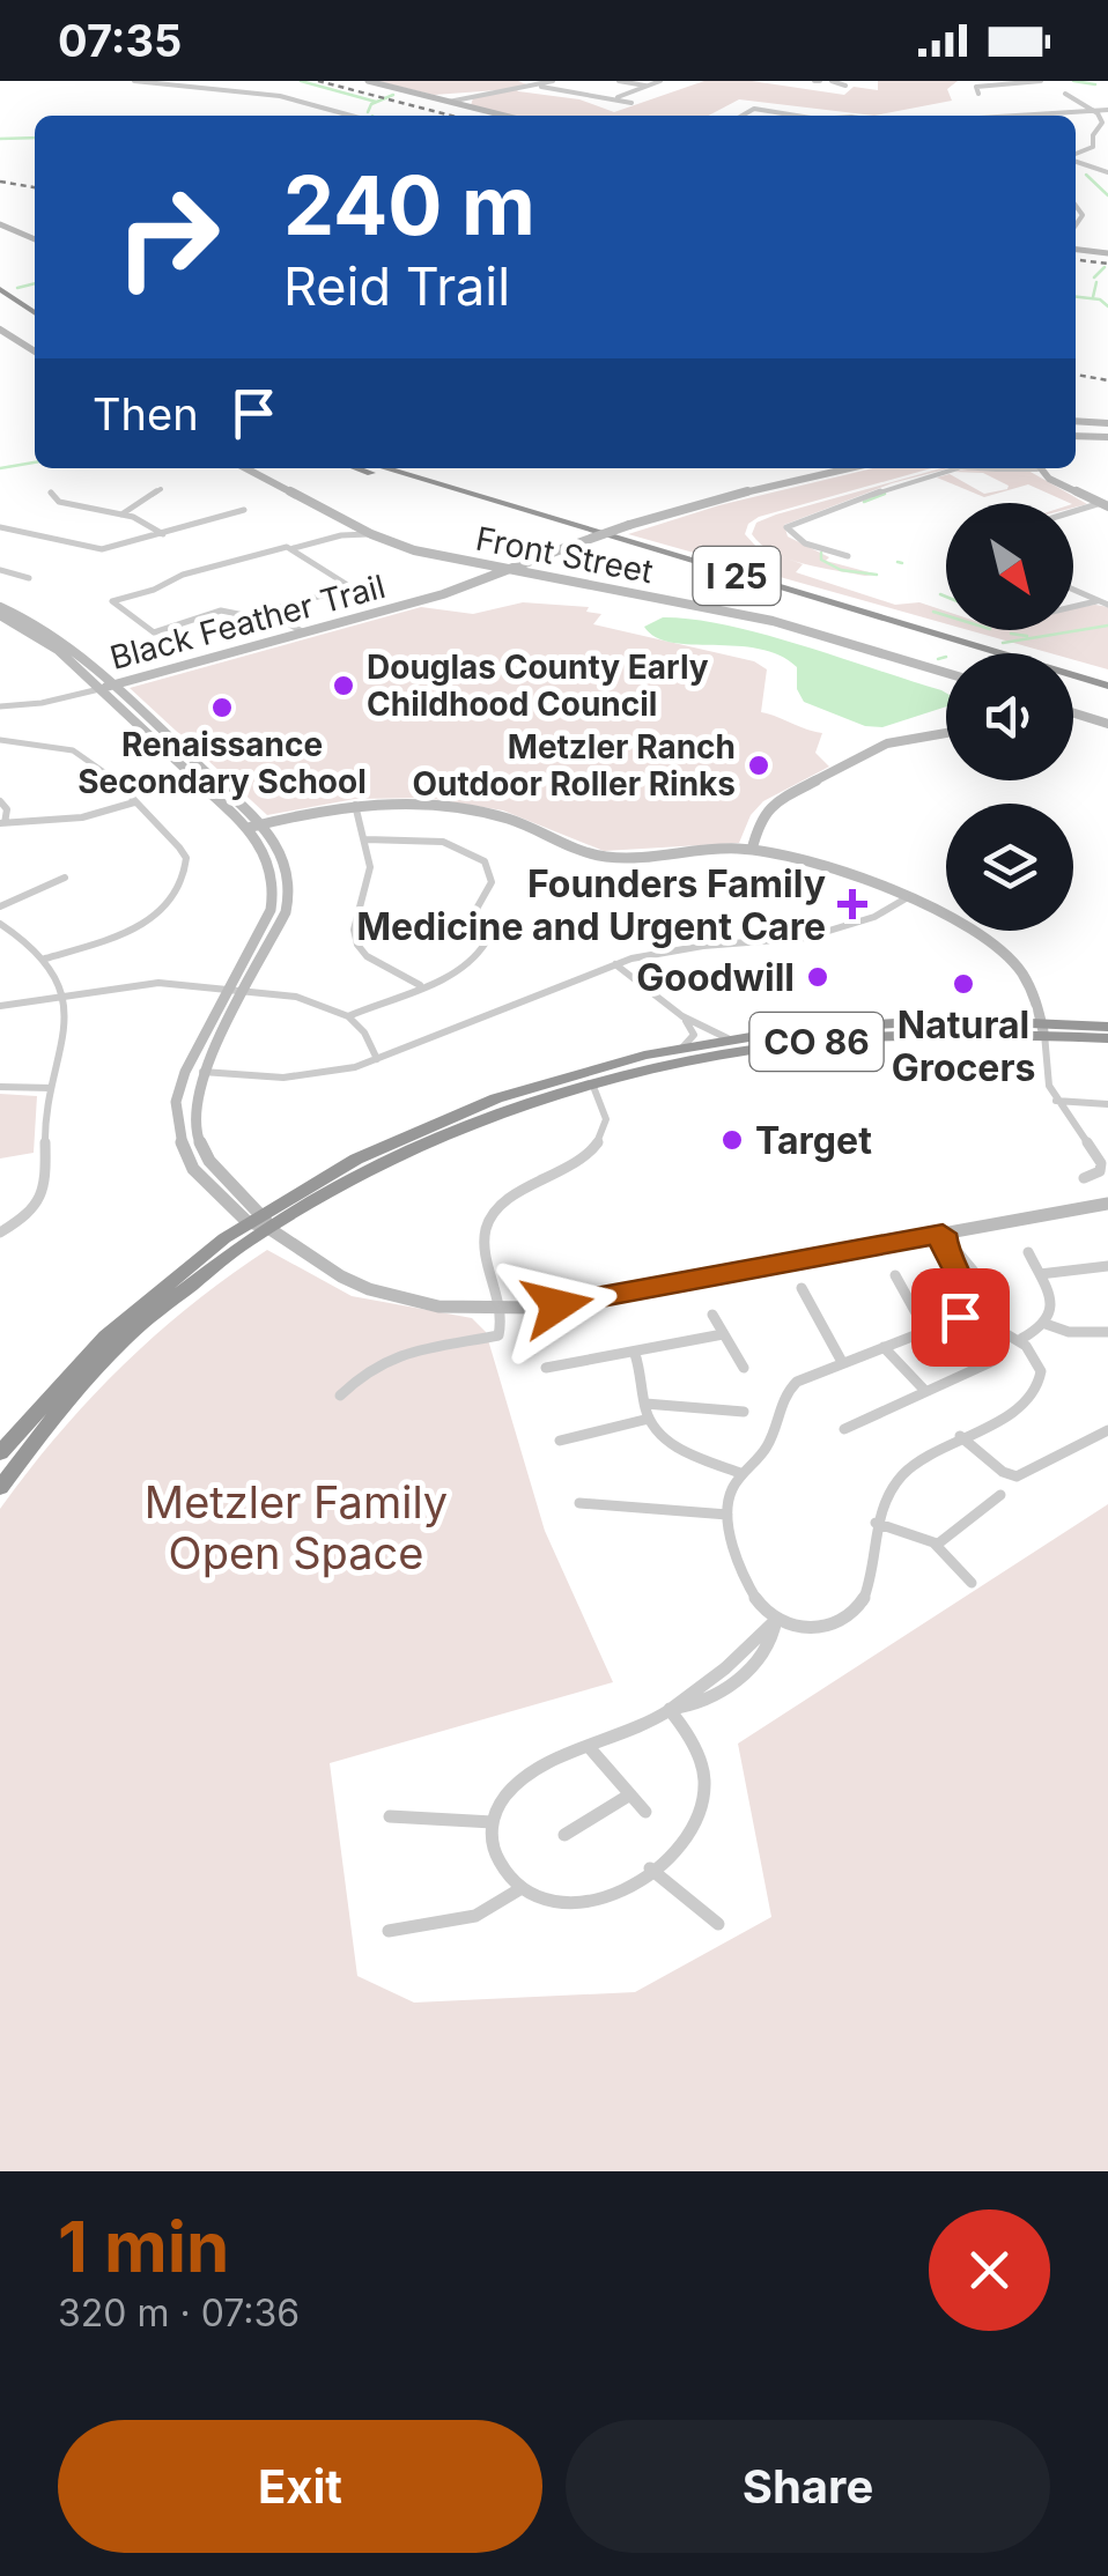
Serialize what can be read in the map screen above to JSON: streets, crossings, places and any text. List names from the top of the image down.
{
  "streets": {
    "highway": ["I 25", "CO 86"],
    "street": ["Front Street", "Black Feather Trail"]
  },
  "crossings": [
    ["Front Street", "Black Feather Trail"]
  ],
  "parks": ["Metzler Family Open Space"],
  "places": {
    "other": [
      "Douglas County Early Childhood Council",
      "Renaissance Secondary School",
      "Metzler Ranch Outdoor Roller Rinks",
      "Goodwill",
      "Natural Grocers",
      "Target"
    ],
    "health": ["Founders Family Medicine and Urgent Care"]
  },
  "north": "bottom right",
  "page": {
    "status": "07:35",
    "turn": ["240 m", "Reid Trail"],
    "then": "Then",
    "heading": ["1 min", "320 m · 07:36"],
    "buttons": ["Exit", "Share"]
  }
}
